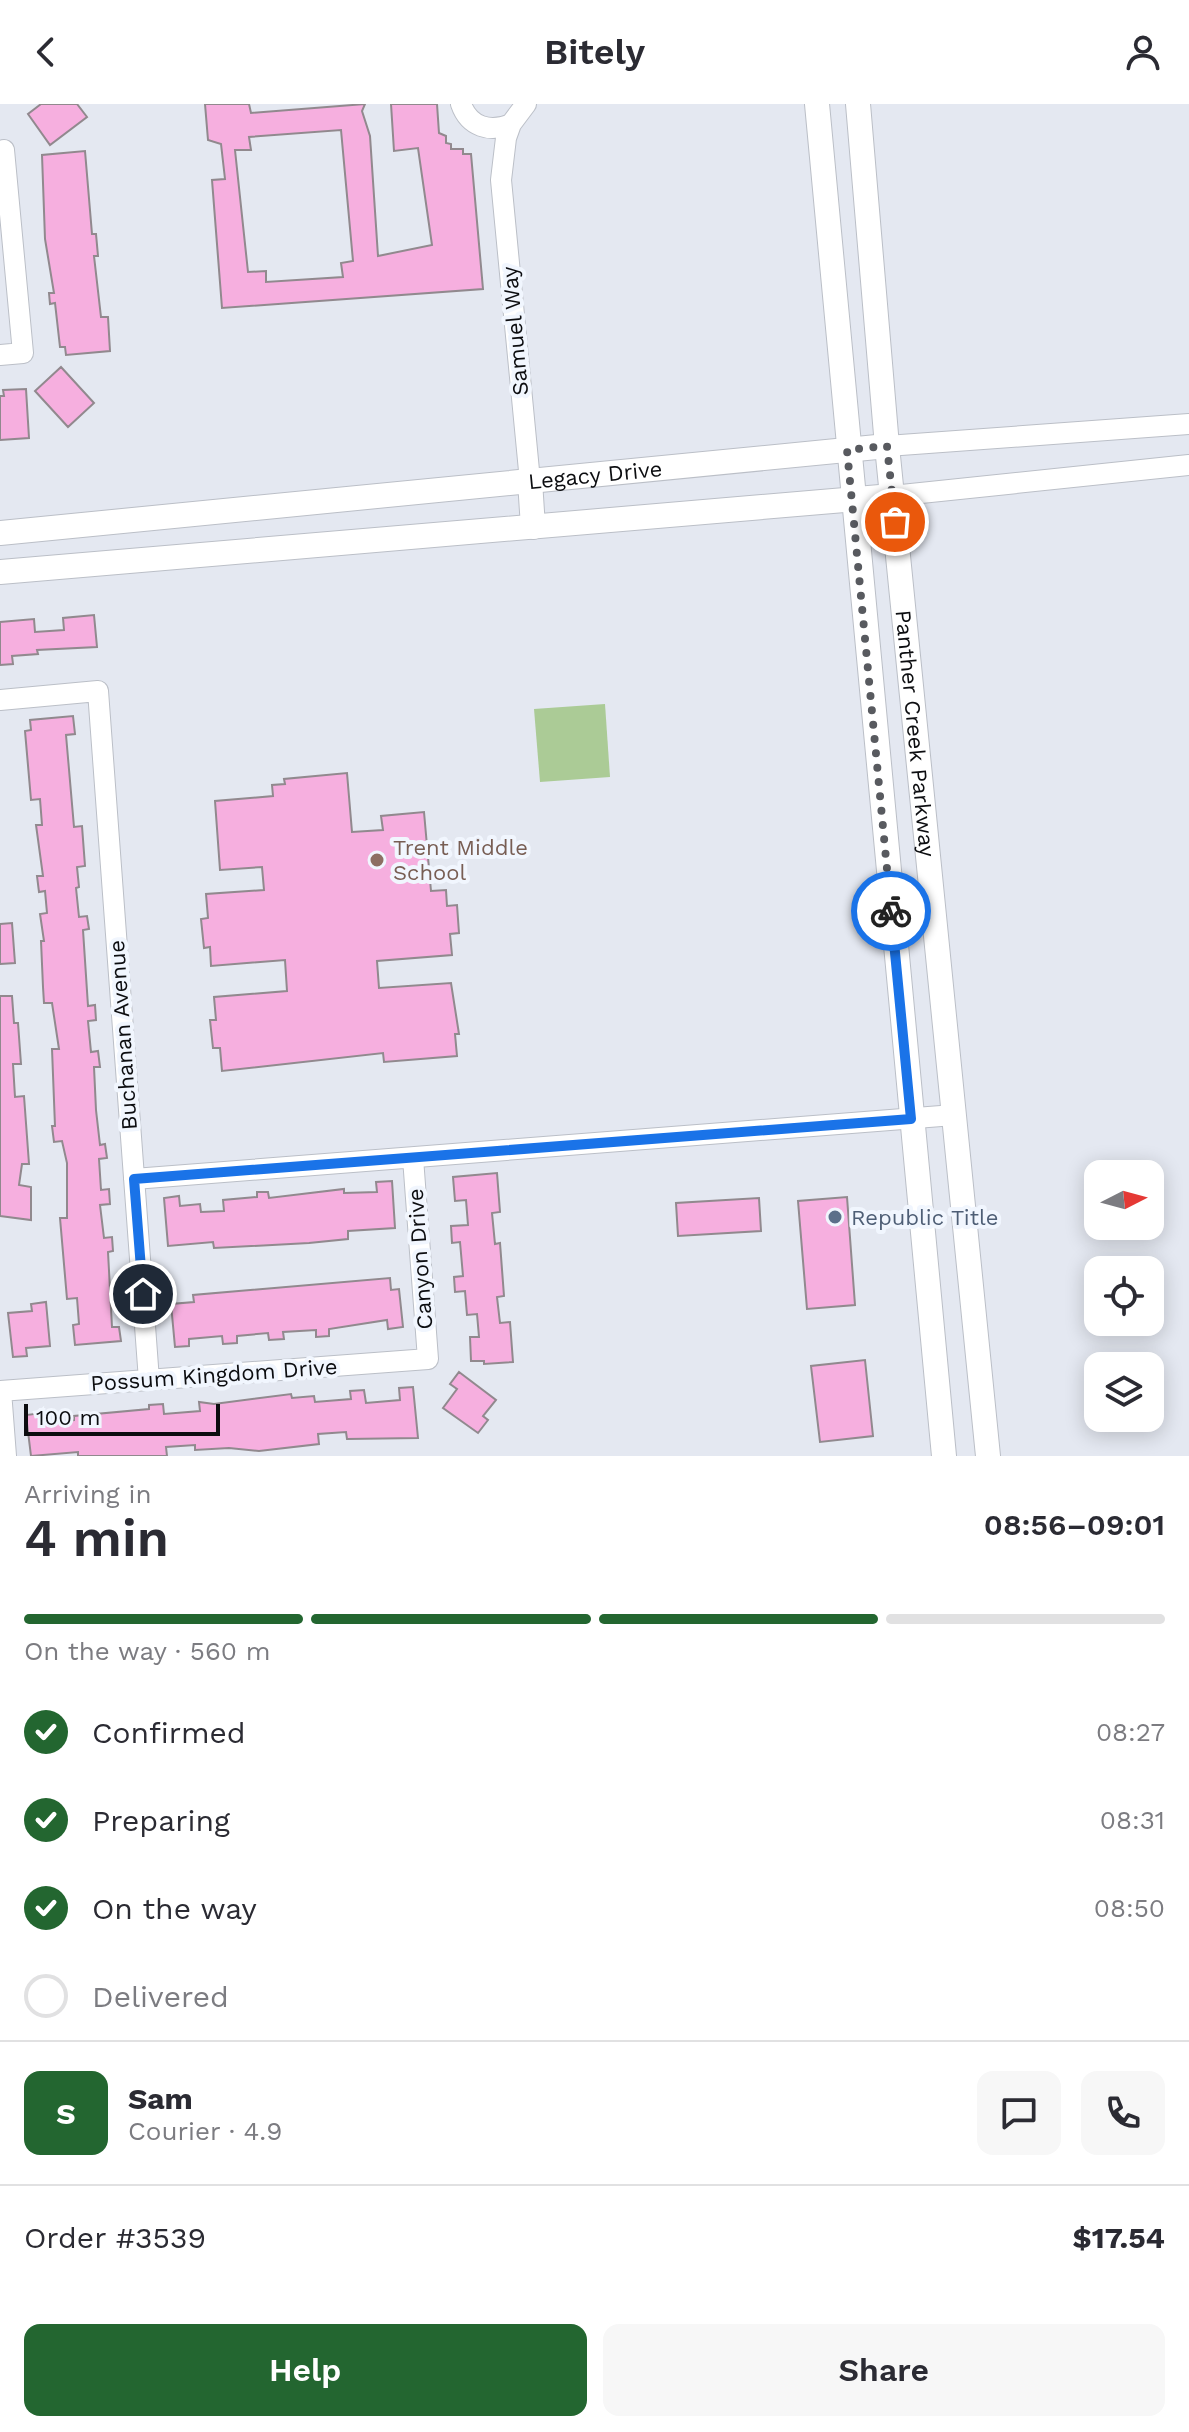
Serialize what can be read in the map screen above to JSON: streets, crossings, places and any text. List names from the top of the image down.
{
  "streets": {
    "main road": ["Legacy Drive", "Panther Creek Parkway"],
    "street": [
      "Samuel Way",
      "Buchanan Avenue",
      "Canyon Drive",
      "Possum Kingdom Drive"
    ]
  },
  "crossings": [
    ["Samuel Way", "Legacy Drive"],
    ["Legacy Drive", "Panther Creek Parkway"],
    ["Buchanan Avenue", "Possum Kingdom Drive"],
    ["Canyon Drive", "Possum Kingdom Drive"]
  ],
  "places": ["Trent Middle School", "Republic Title"],
  "scale_bar": "100 m",
  "north": "right",
  "page": {
    "header": "Bitely",
    "scale": "100 m",
    "heading": ["4 min", "Arriving in", "08:56–09:01"],
    "panel": [
      "Sam",
      "Courier · 4.9",
      "Order #3539",
      "$17.54"
    ],
    "bar": "On the way · 560 m",
    "list": [
      ["Confirmed", "08:27"],
      ["Preparing", "08:31"],
      ["On the way", "08:50"],
      "Delivered"
    ],
    "round": "S",
    "buttons": ["Help", "Share"]
  }
}
